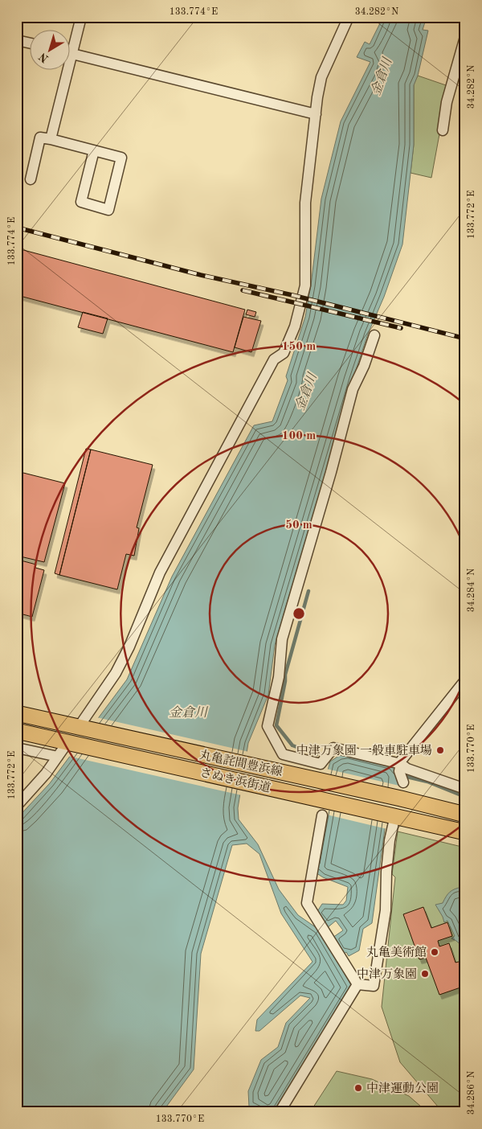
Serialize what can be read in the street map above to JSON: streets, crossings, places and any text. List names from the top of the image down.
{
  "streets": {
    "main road": ["丸亀詫間豊浜線", "さぬき浜街道"]
  },
  "water": ["金倉川"],
  "places": [
    "中津万象園 一般車駐車場",
    "丸亀美術館",
    "中津万象園",
    "中津運動公園"
  ],
  "north": "bottom left",
  "coordinates": [
    "133.774°E",
    "34.282°N",
    "133.772°E",
    "34.284°N",
    "133.770°E",
    "34.286°N"
  ],
  "rings": ["150 m", "100 m", "50 m"]
}
